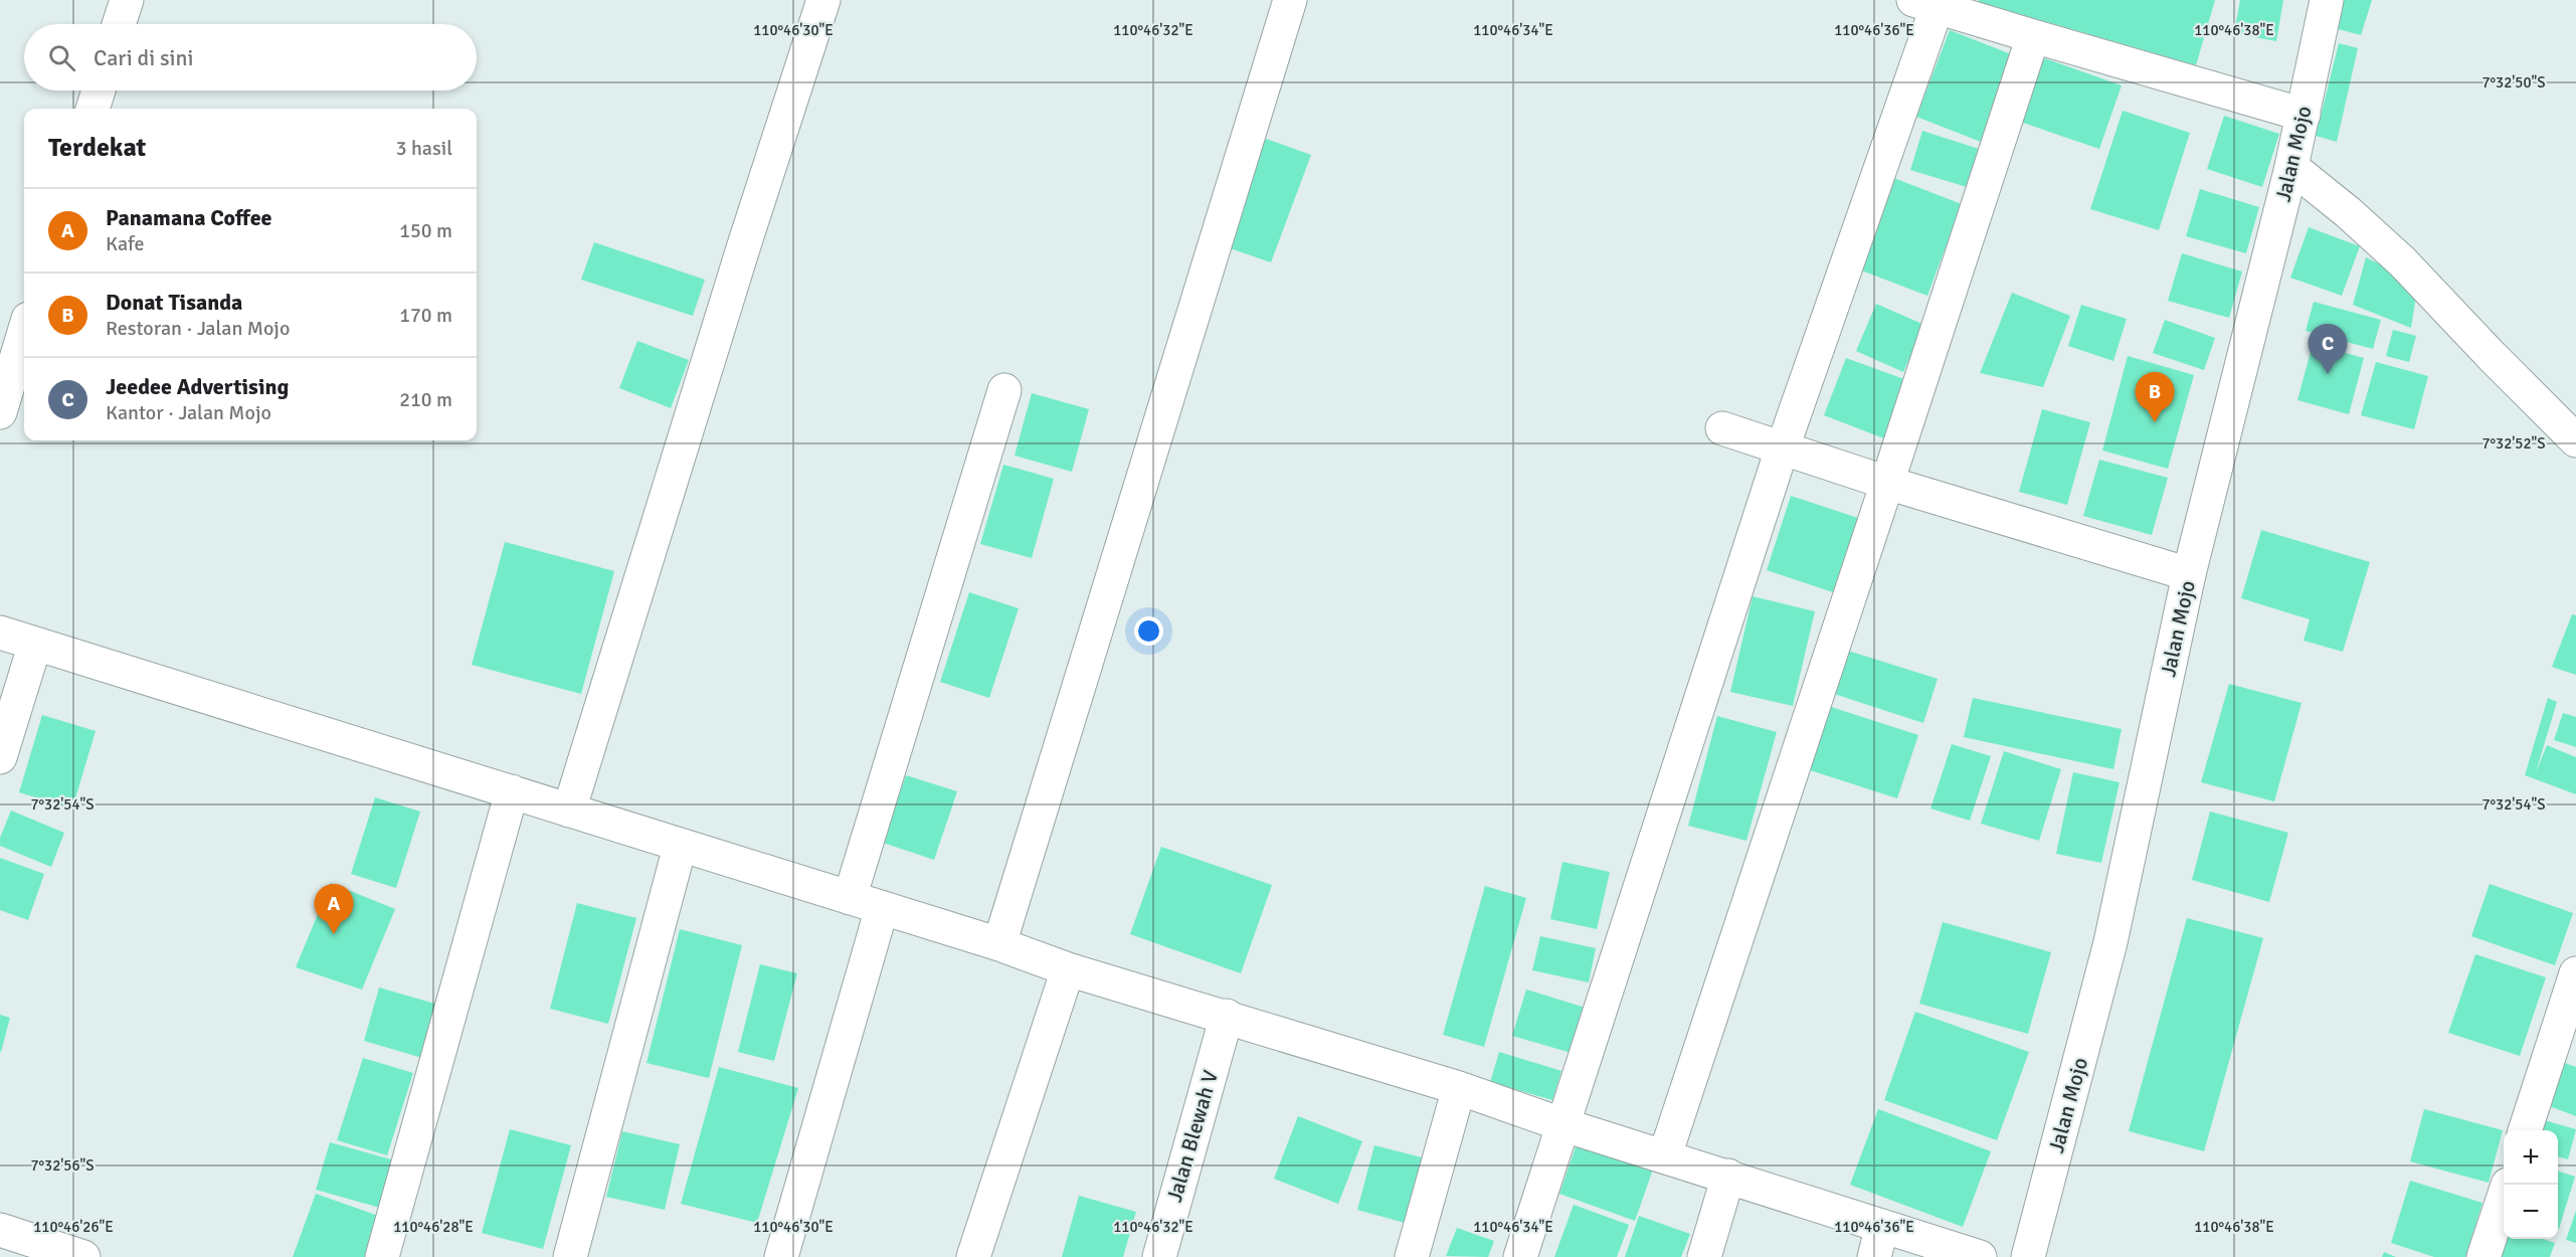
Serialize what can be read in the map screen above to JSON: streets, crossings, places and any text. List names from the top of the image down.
{
  "streets": {
    "street": ["Jalan Mojo", "Jalan Blewah V"]
  },
  "page": {
    "search": "Cari di sini",
    "heading": ["Terdekat", "3 hasil"],
    "list": [
      {
        "mark": "A",
        "name": "Panamana Coffee",
        "note": "Kafe",
        "value": "150 m"
      },
      {
        "mark": "B",
        "name": "Donat Tisanda",
        "note": "Restoran · Jalan Mojo",
        "value": "170 m"
      },
      {
        "mark": "C",
        "name": "Jeedee Advertising",
        "note": "Kantor · Jalan Mojo",
        "value": "210 m"
      }
    ],
    "pins": ["C", "B", "A"],
    "map_buttons": ["+", "−"]
  },
  "coordinates": [
    "110°46'30\"E",
    "110°46'32\"E",
    "110°46'34\"E",
    "110°46'36\"E",
    "110°46'38\"E",
    "7°32'50\"S",
    "7°32'52\"S",
    "7°32'54\"S",
    "7°32'56\"S",
    "110°46'26\"E",
    "110°46'28\"E"
  ]
}
